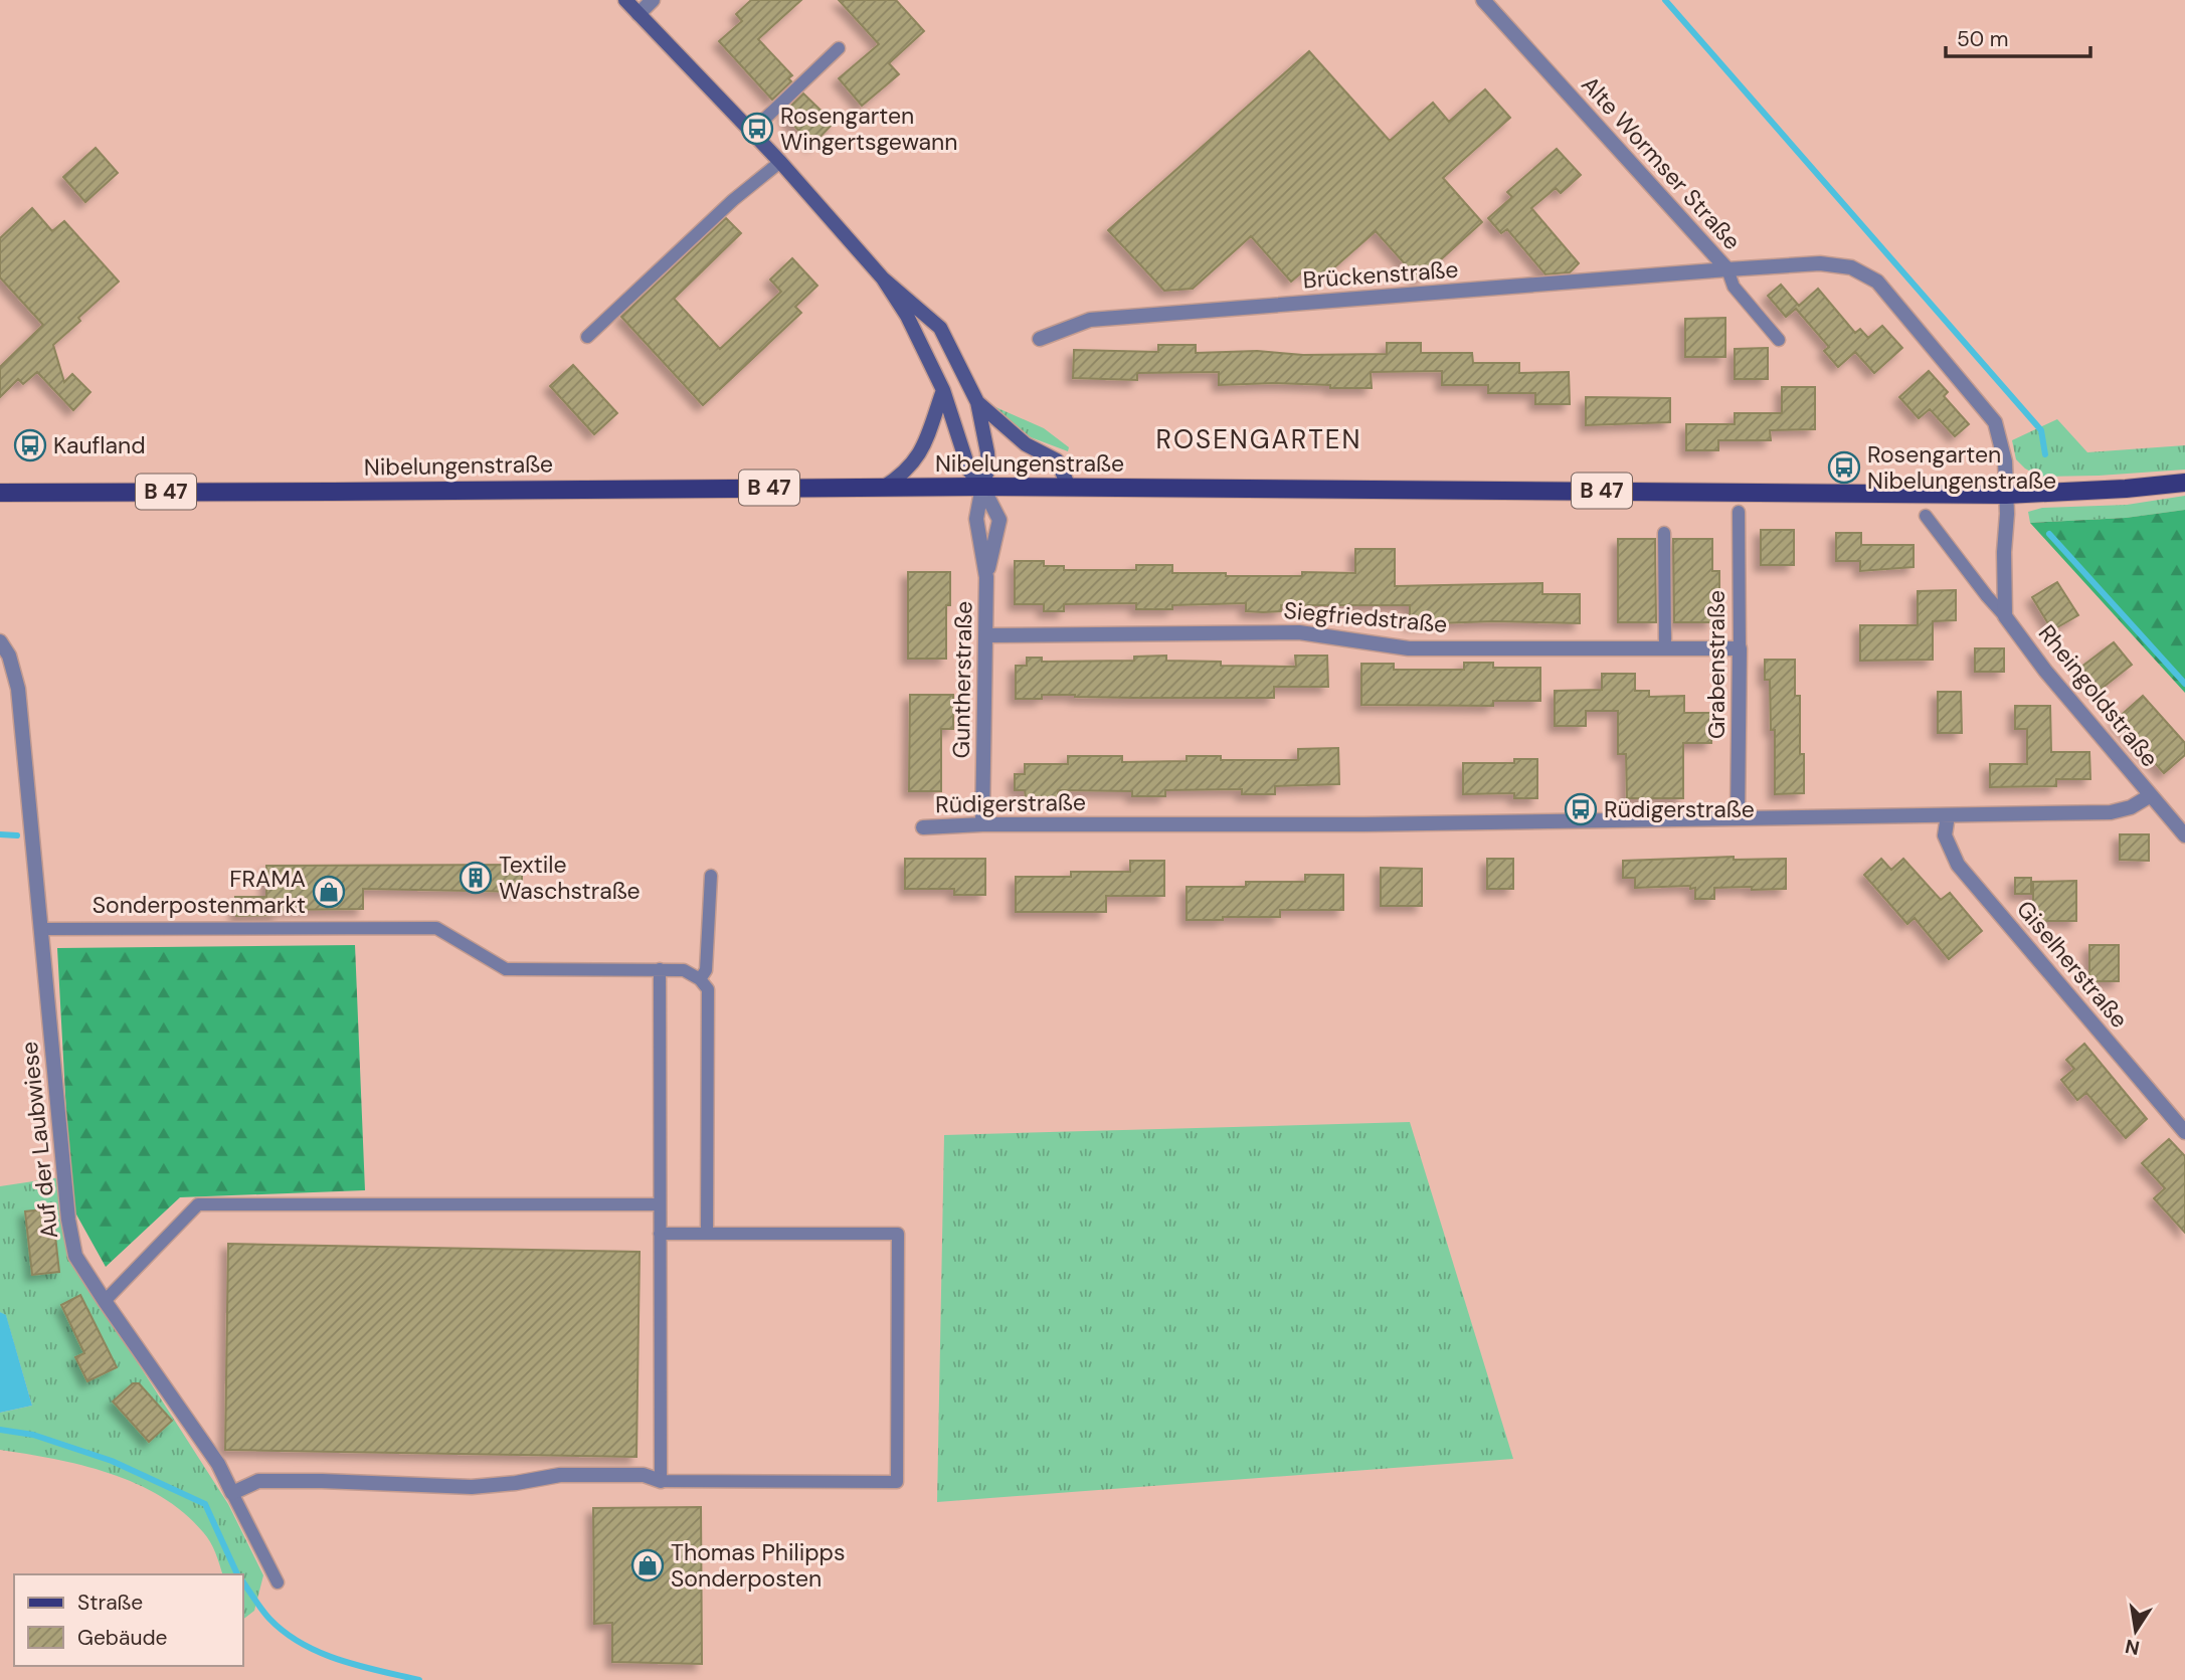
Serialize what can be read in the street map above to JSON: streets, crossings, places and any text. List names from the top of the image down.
{
  "streets": {
    "main road": ["Nibelungenstraße", "B 47"],
    "street": [
      "Alte Wormser Straße",
      "Brückenstraße",
      "Siegfriedstraße",
      "Grabenstraße",
      "Guntherstraße",
      "Rheingoldstraße",
      "Rüdigerstraße",
      "Giselherstraße",
      "Auf der Laubwiese"
    ]
  },
  "crossings": [
    ["Alte Wormser Straße", "Brückenstraße"],
    ["Alte Wormser Straße", "Nibelungenstraße"],
    ["Alte Wormser Straße", "Rheingoldstraße"],
    ["Nibelungenstraße", "Guntherstraße"],
    ["Nibelungenstraße", "Rheingoldstraße"],
    ["Siegfriedstraße", "Grabenstraße"],
    ["Siegfriedstraße", "Guntherstraße"],
    ["Grabenstraße", "Rüdigerstraße"],
    ["Guntherstraße", "Rüdigerstraße"],
    ["Rheingoldstraße", "Rüdigerstraße"],
    ["Rüdigerstraße", "Giselherstraße"]
  ],
  "districts": ["ROSENGARTEN"],
  "places": {
    "bus stop": [
      "Rosengarten Wingertsgewann",
      "Kaufland",
      "Rosengarten Nibelungenstraße",
      "Rüdigerstraße"
    ],
    "building": ["Textile Waschstraße"],
    "shop": ["FRAMA Sonderpostenmarkt", "Thomas Philipps Sonderposten"]
  },
  "legend": ["Straße", "Gebäude"],
  "scale_bar": "50 m",
  "north": "bottom"
}
